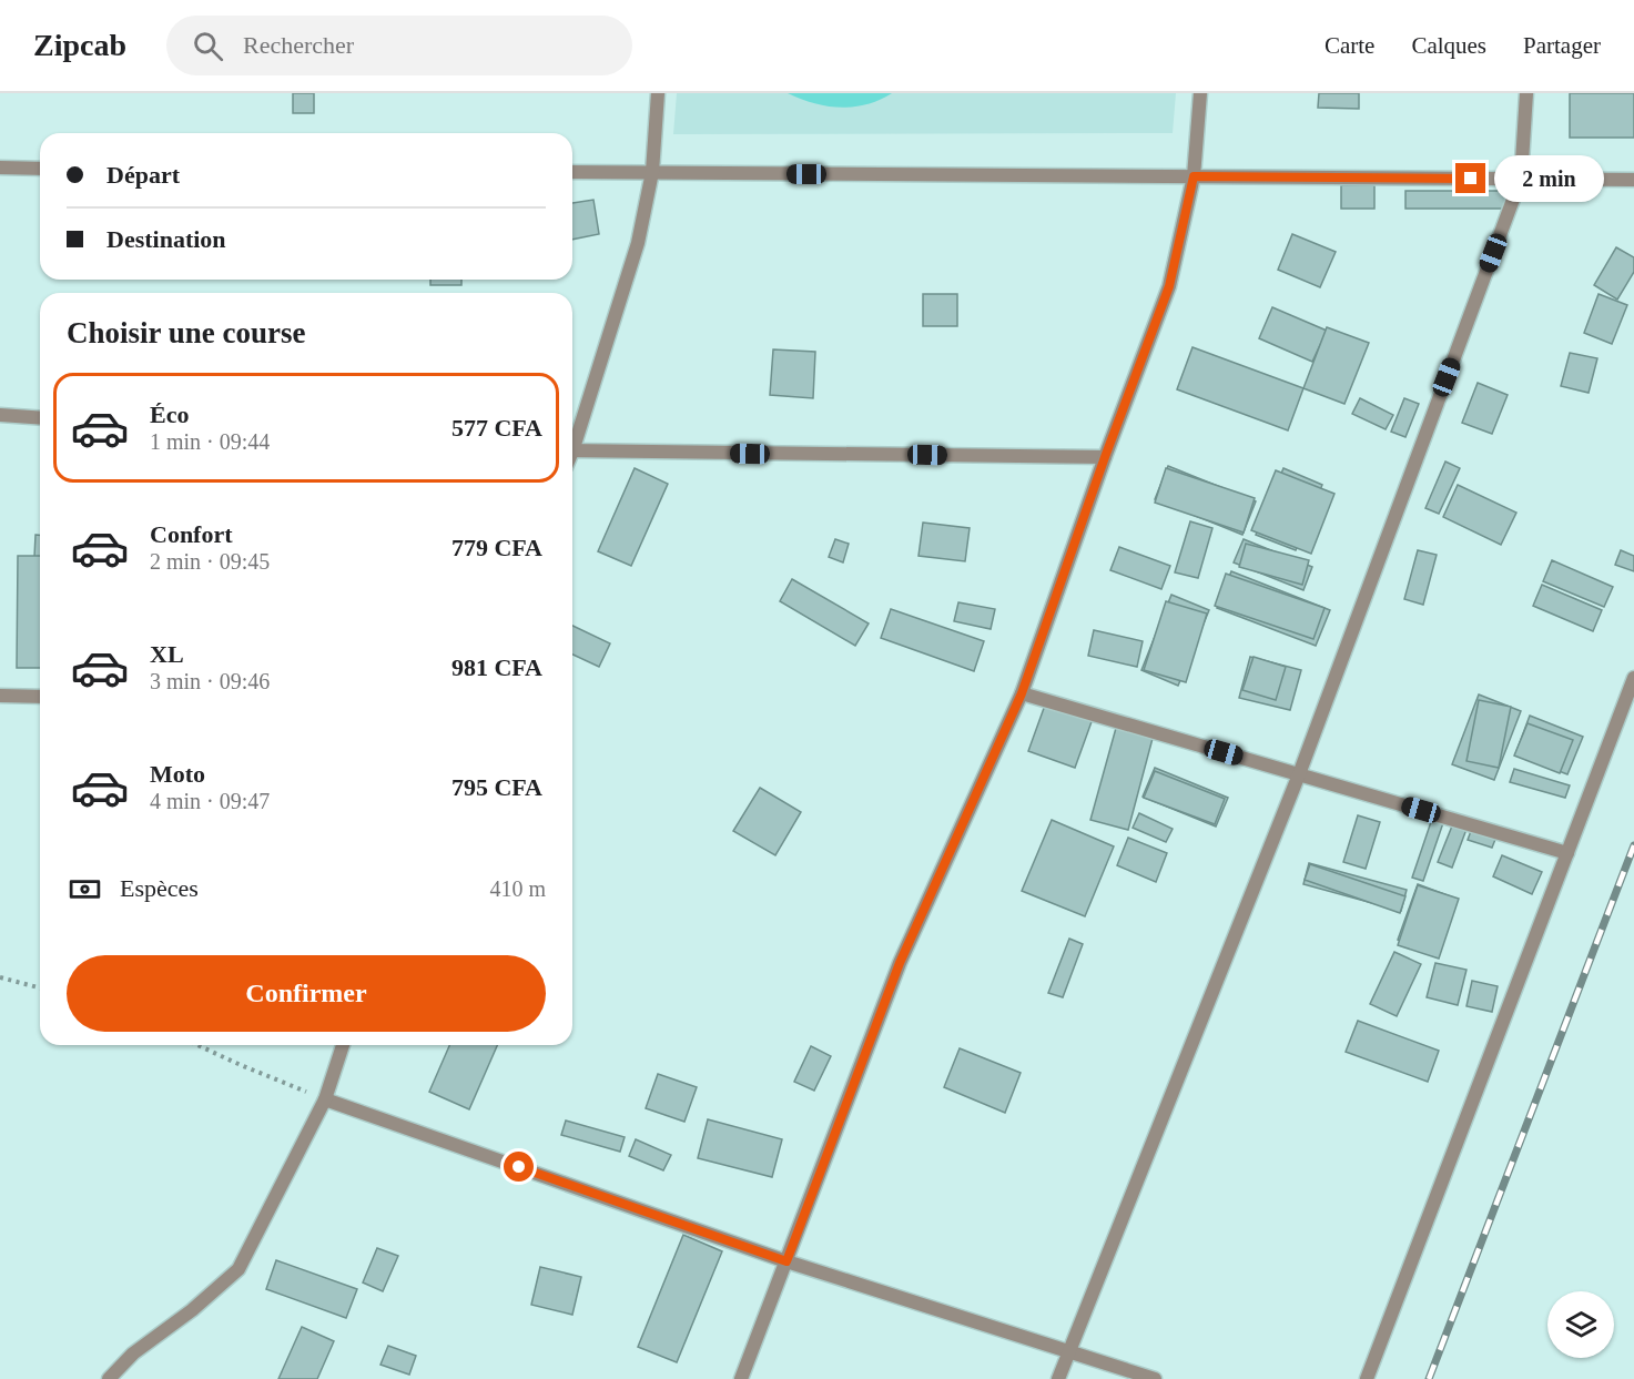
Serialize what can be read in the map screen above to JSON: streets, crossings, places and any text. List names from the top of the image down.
{
  "page": {
    "header": "Zipcab",
    "search": "Rechercher",
    "nav": ["Carte", "Calques", "Partager"],
    "banner": ["Départ", "Destination"],
    "bubble": "2 min",
    "heading": "Choisir une course",
    "list": [
      {
        "name": "Éco",
        "note": "1 min · 09:44",
        "value": "577 CFA"
      },
      {
        "name": "Confort",
        "note": "2 min · 09:45",
        "value": "779 CFA"
      },
      {
        "name": "XL",
        "note": "3 min · 09:46",
        "value": "981 CFA"
      },
      {
        "name": "Moto",
        "note": "4 min · 09:47",
        "value": "795 CFA"
      }
    ],
    "pay": ["Espèces", "410 m"],
    "buttons": "Confirmer"
  }
}
